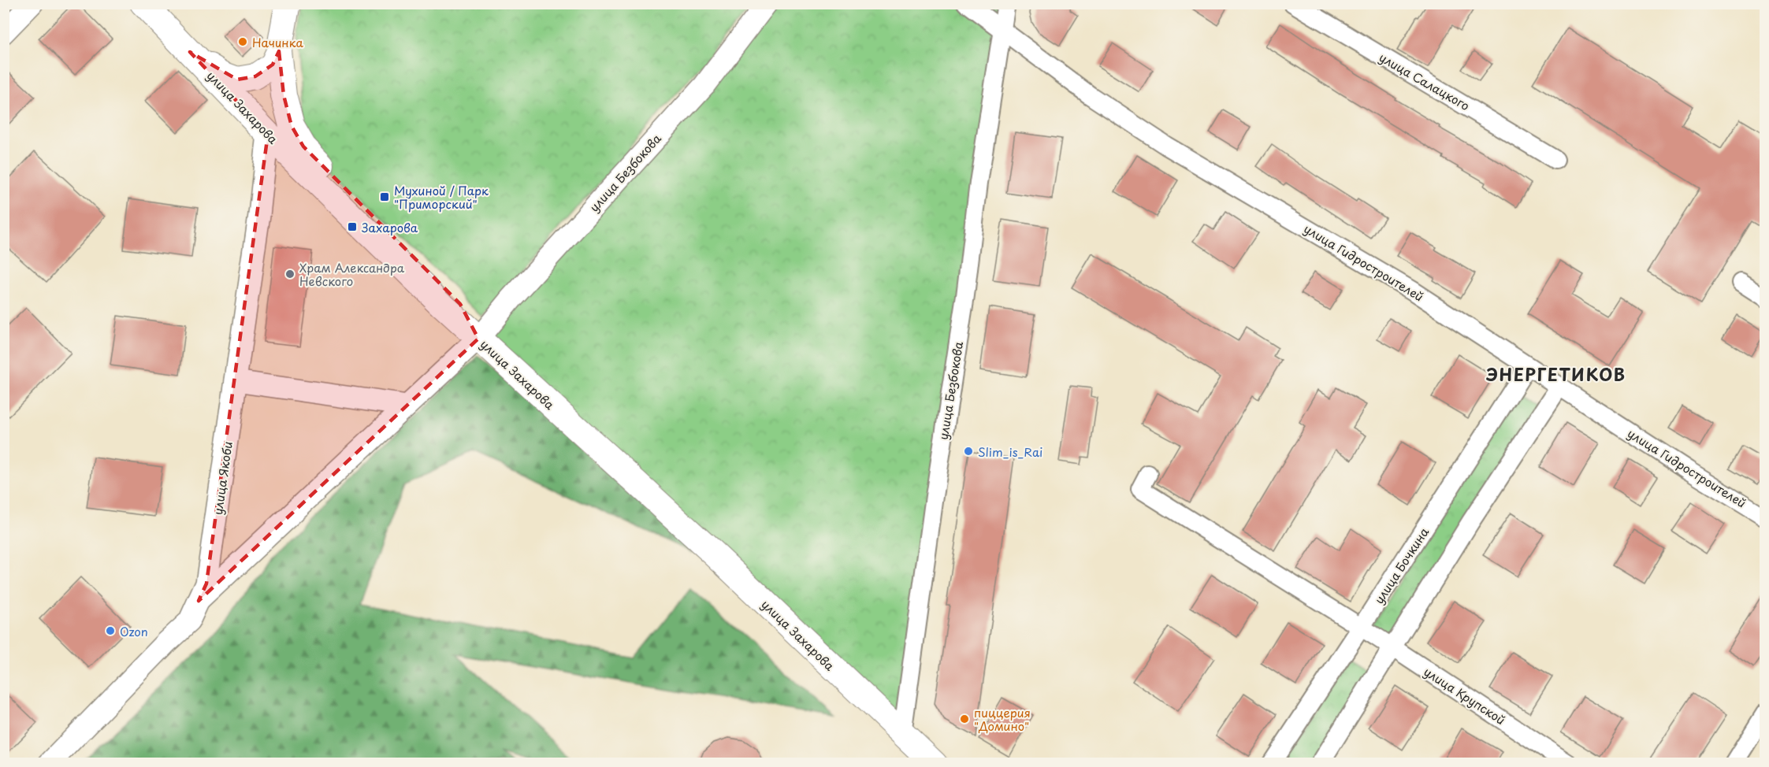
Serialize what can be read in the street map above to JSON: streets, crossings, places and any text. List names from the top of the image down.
{
  "streets": {
    "main road": ["улица Захарова"],
    "street": [
      "улица Салацкого",
      "улица Безбокова",
      "улица Гидростроителей",
      "улица Якоби",
      "улица Бочкина",
      "улица Крупской"
    ]
  },
  "crossings": [
    ["улица Захарова", "улица Безбокова"],
    ["улица Захарова", "улица Якоби"],
    ["улица Безбокова", "улица Гидростроителей"],
    ["улица Безбокова", "улица Якоби"],
    ["улица Гидростроителей", "улица Бочкина"],
    ["улица Бочкина", "улица Крупской"]
  ],
  "districts": ["ЭНЕРГЕТИКОВ"],
  "places": {
    "other": [
      "Начинка",
      "Храм Александра Невского",
      "Slim_is_Rai",
      "Ozon",
      "пиццерия \"Домино\""
    ],
    "transit": ["Мухиной / Парк \"Приморский\"", "Захарова"]
  }
}
